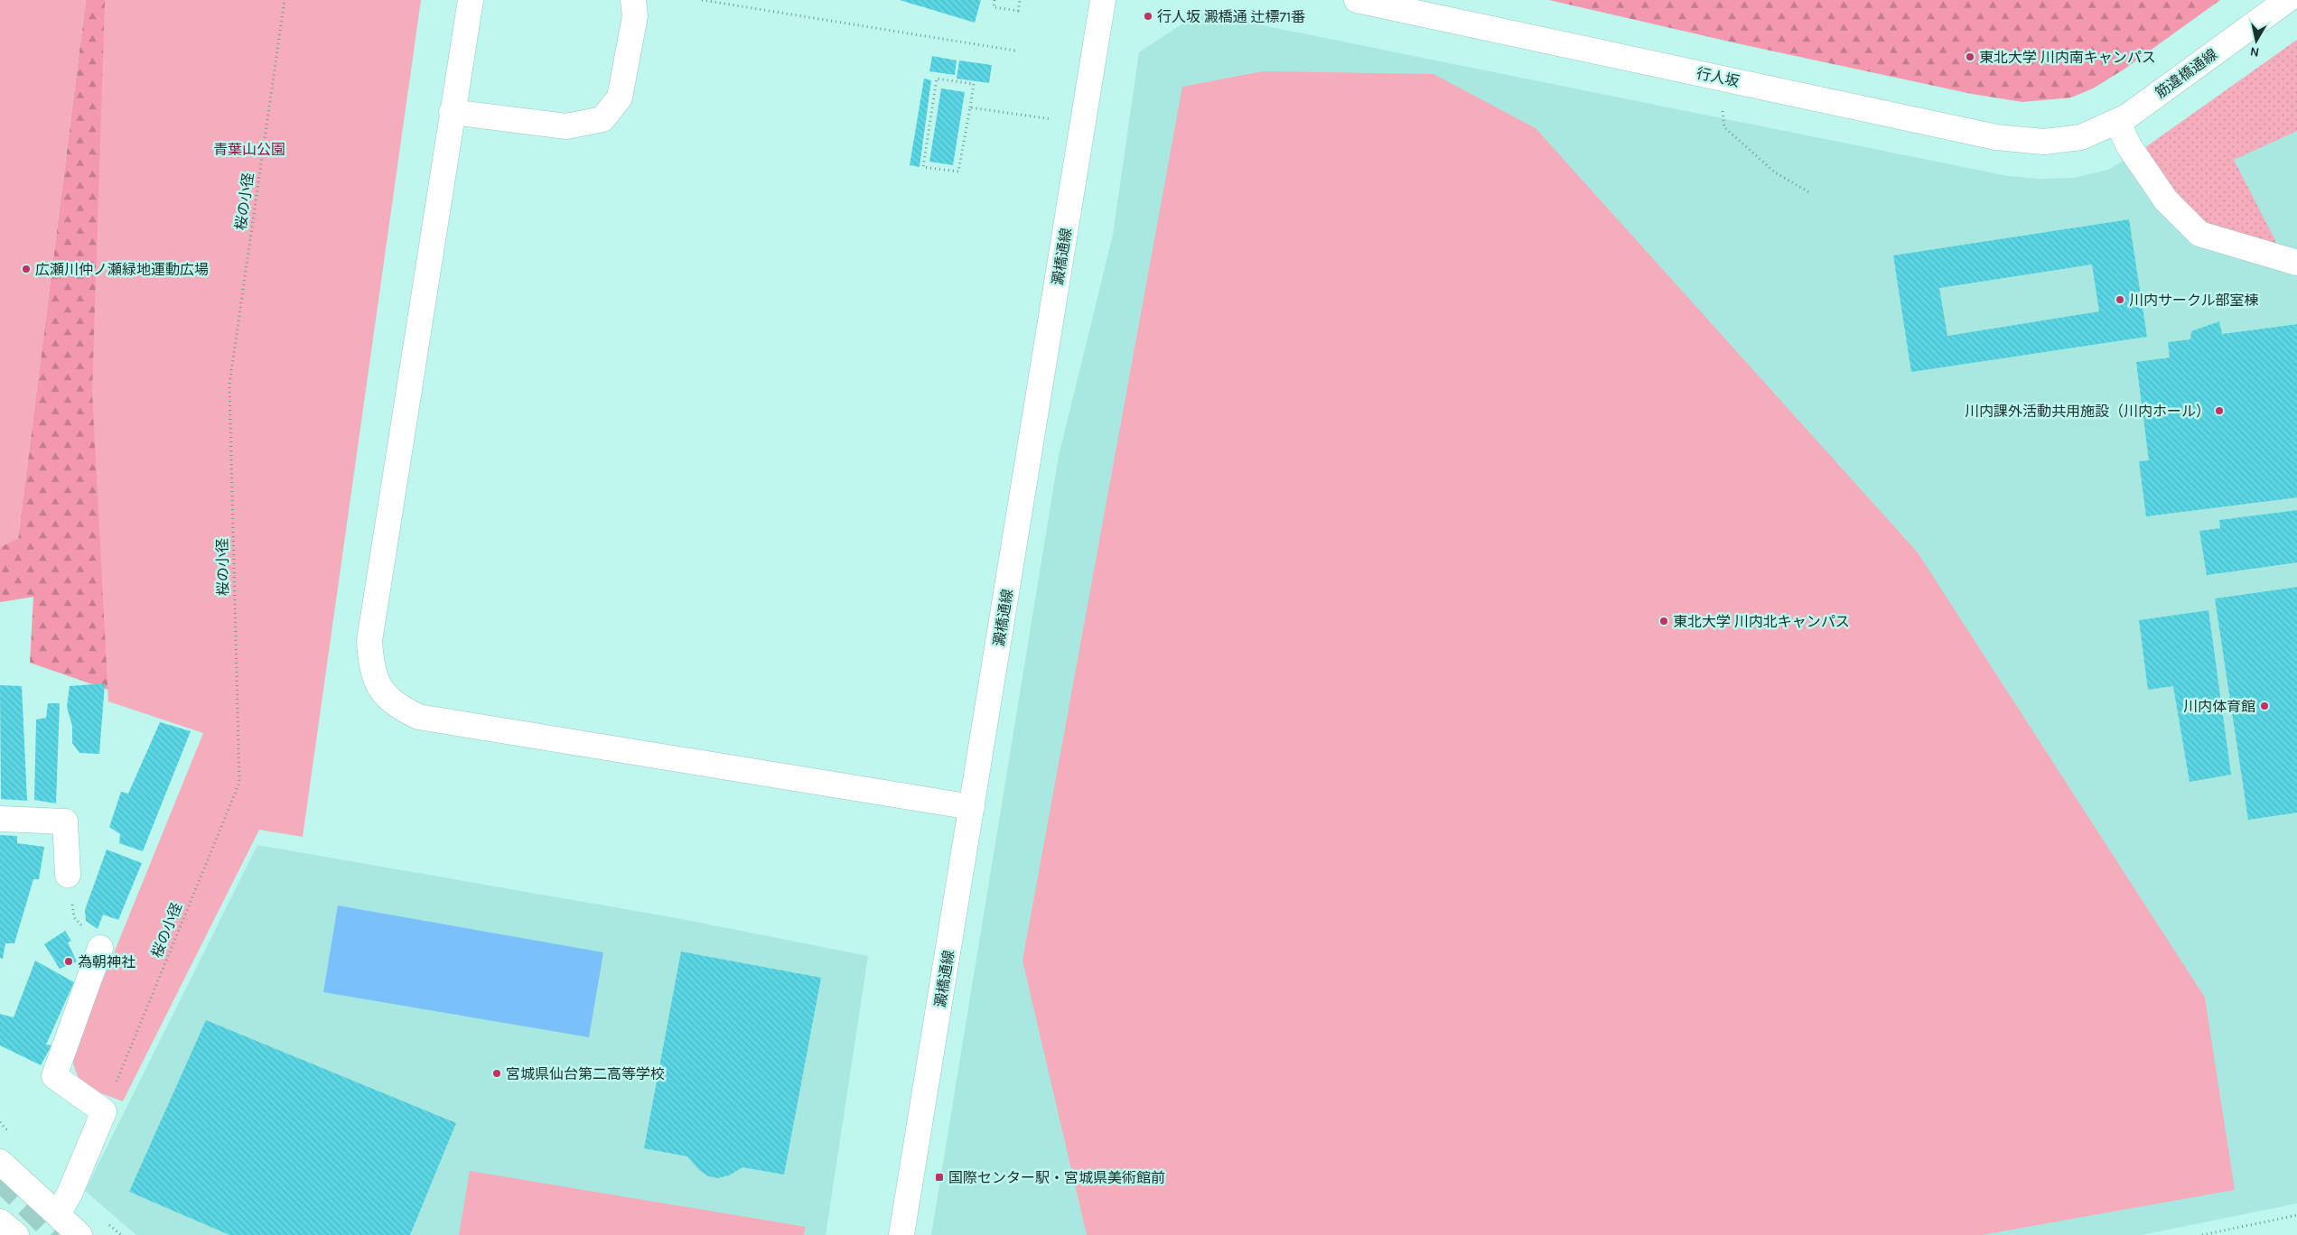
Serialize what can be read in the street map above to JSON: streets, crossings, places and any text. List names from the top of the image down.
{
  "streets": {
    "street": ["筋違橋通線", "行人坂", "澱橋通線"],
    "path": ["桜の小径"]
  },
  "crossings": [
    ["筋違橋通線", "行人坂"]
  ],
  "parks": ["青葉山公園"],
  "places": {
    "other": [
      "行人坂 澱橋通 辻標71番",
      "東北大学 川内南キャンパス",
      "広瀬川仲ノ瀬緑地運動広場",
      "川内サークル部室棟",
      "川内課外活動共用施設（川内ホール）",
      "東北大学 川内北キャンパス",
      "川内体育館",
      "為朝神社",
      "宮城県仙台第二高等学校"
    ],
    "transit": ["国際センター駅・宮城県美術館前"]
  },
  "north": "bottom"
}
